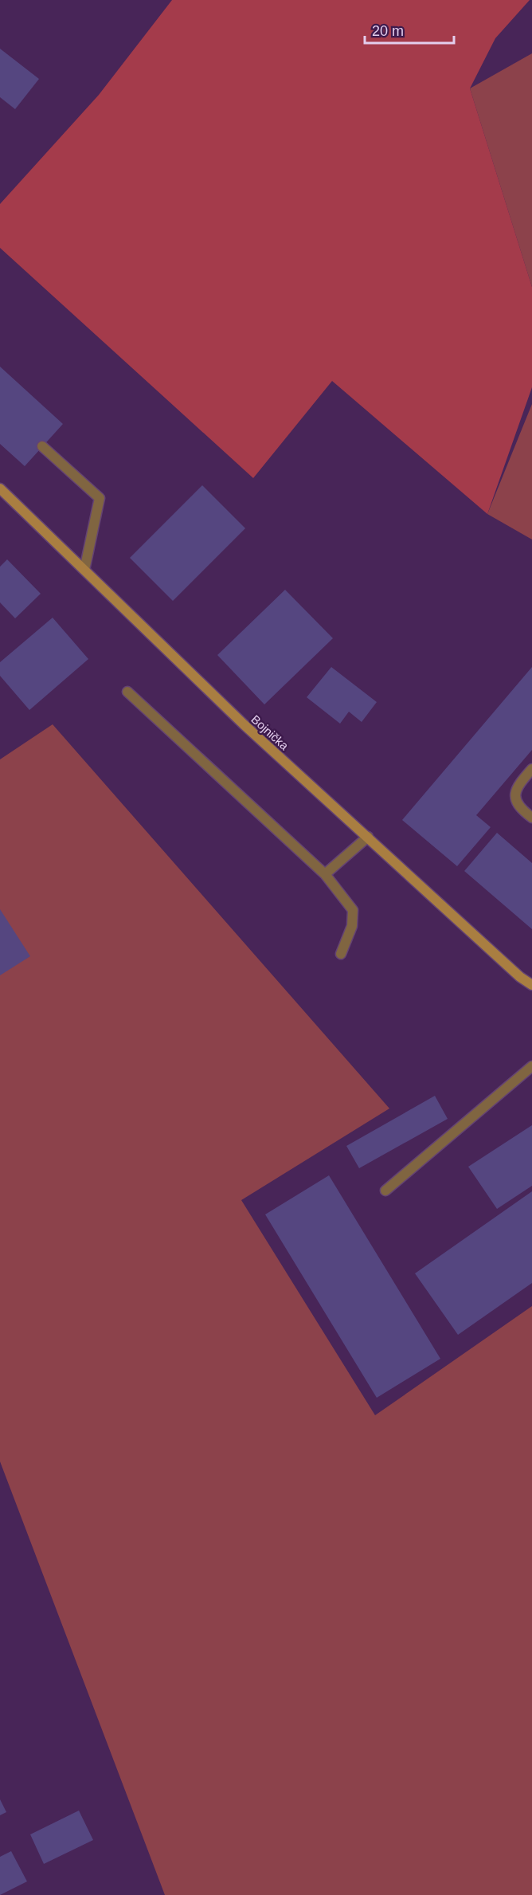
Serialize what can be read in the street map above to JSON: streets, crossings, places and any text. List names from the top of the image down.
{
  "streets": {
    "main road": ["Bojnička"]
  },
  "scale_bar": "20 m"
}
